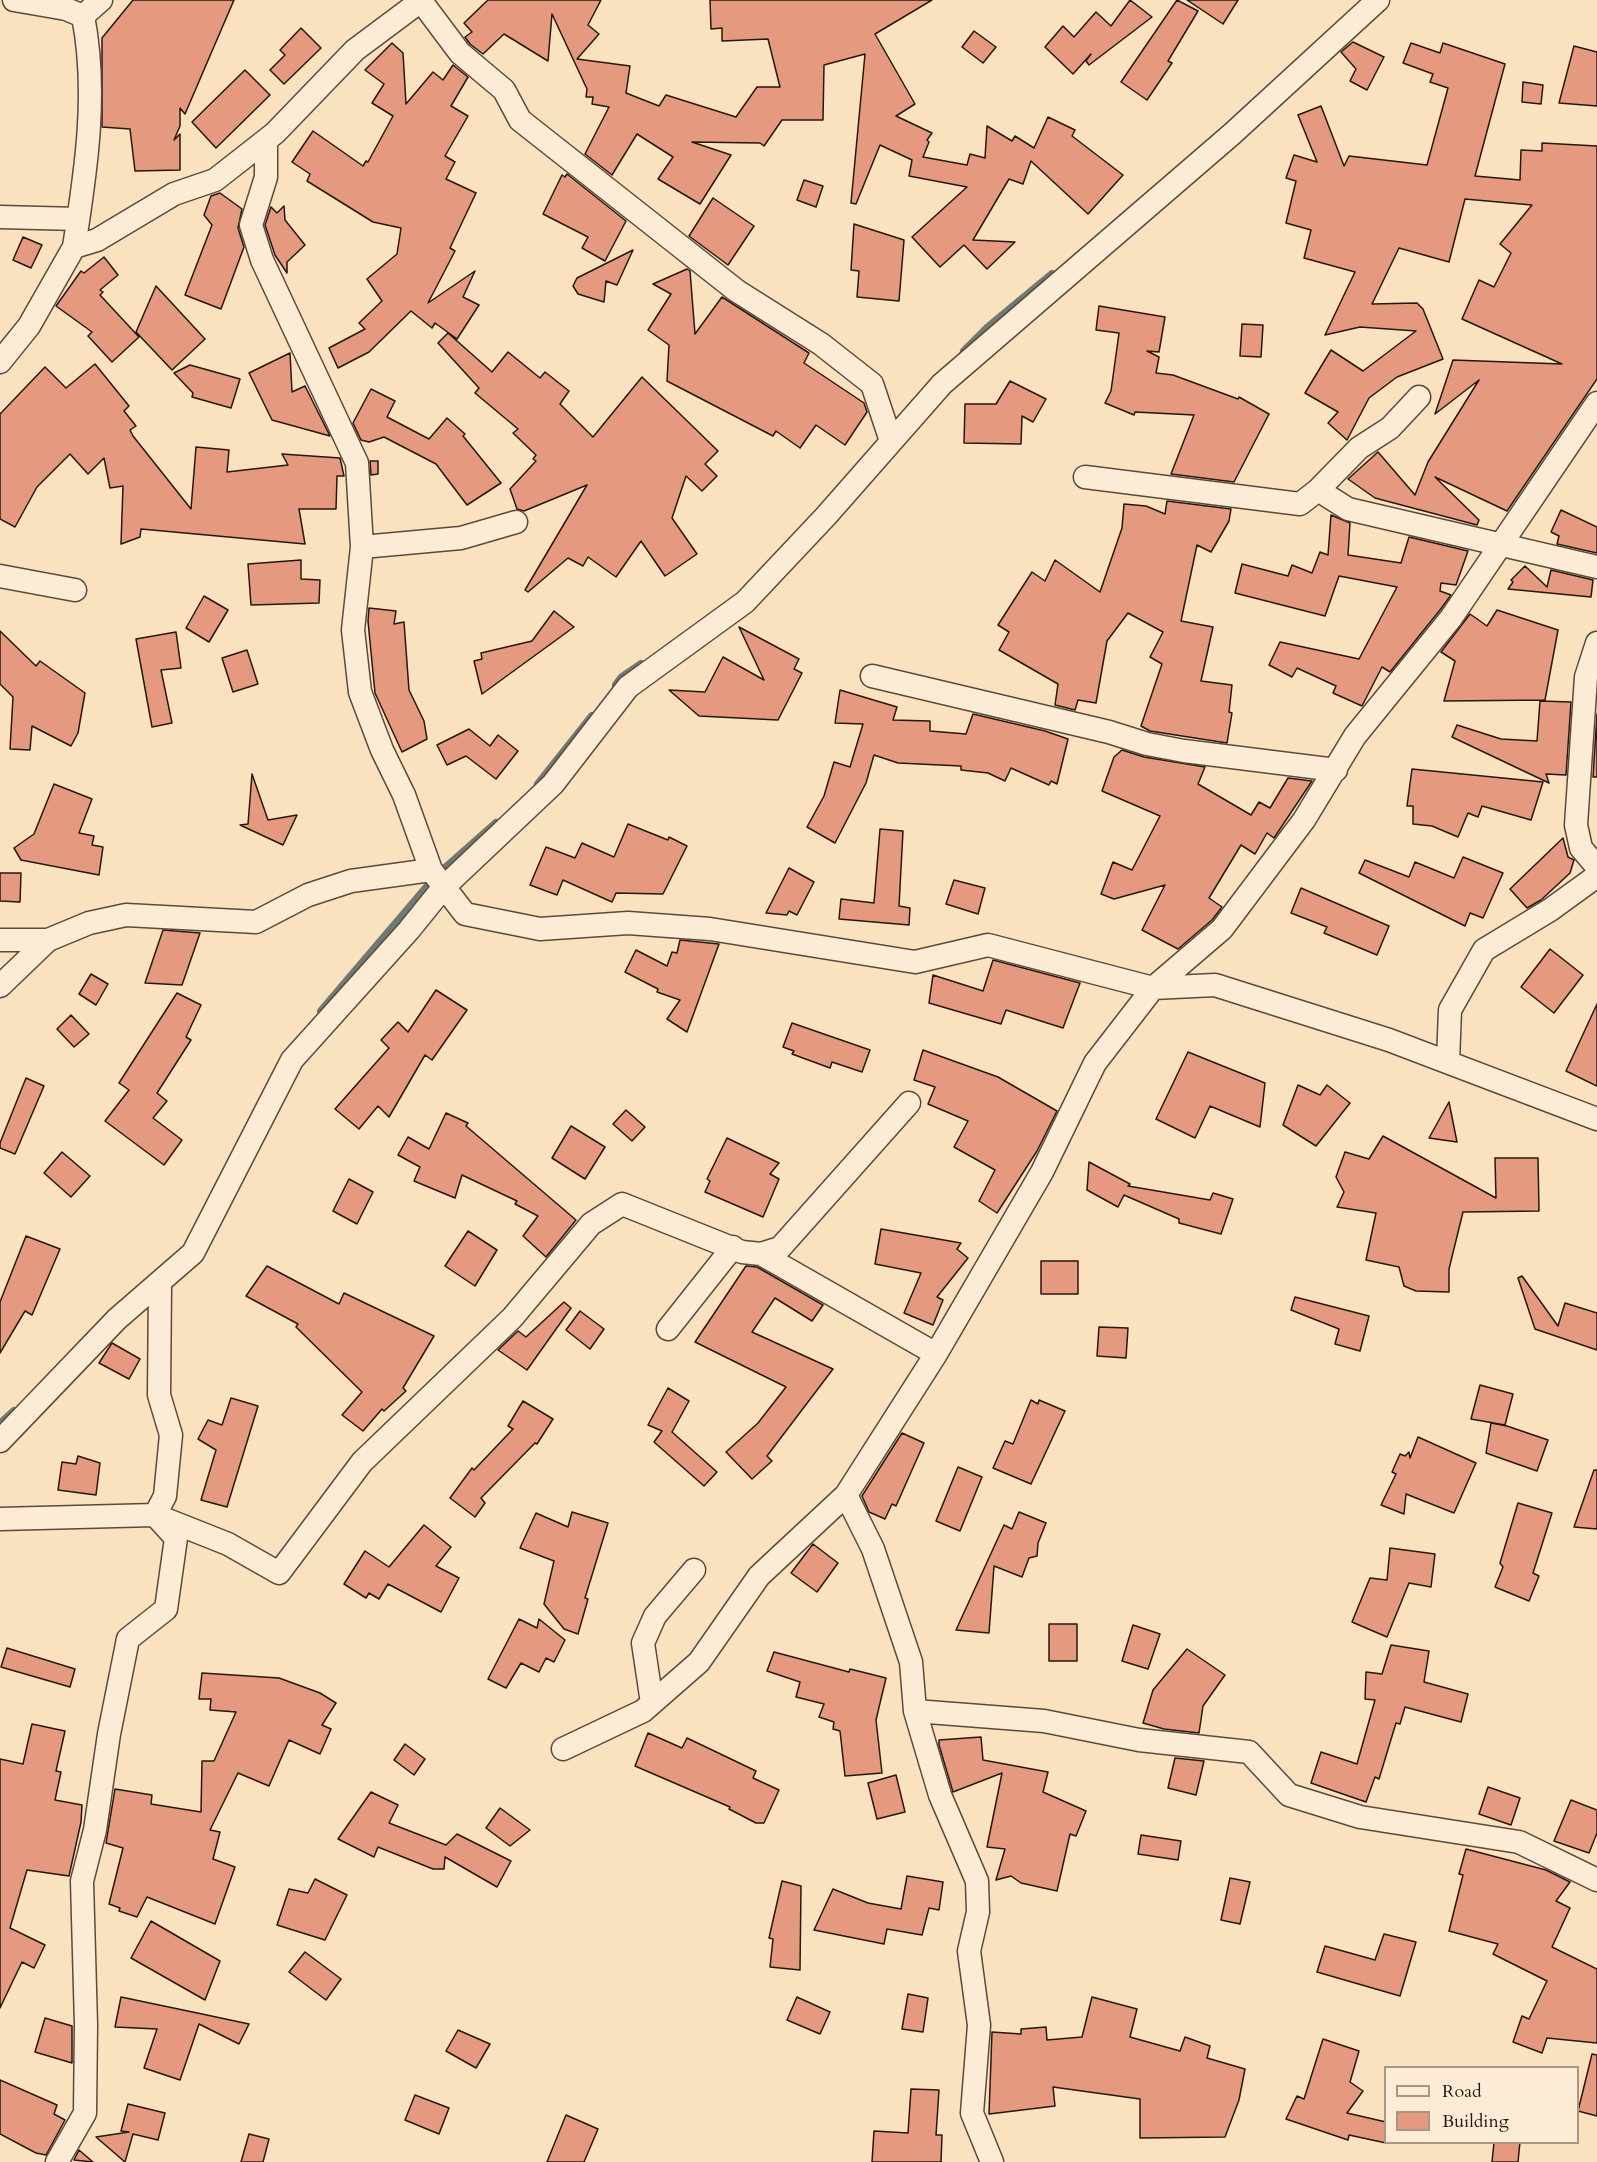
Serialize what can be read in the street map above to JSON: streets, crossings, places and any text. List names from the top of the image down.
{
  "legend": ["Road", "Building"]
}
